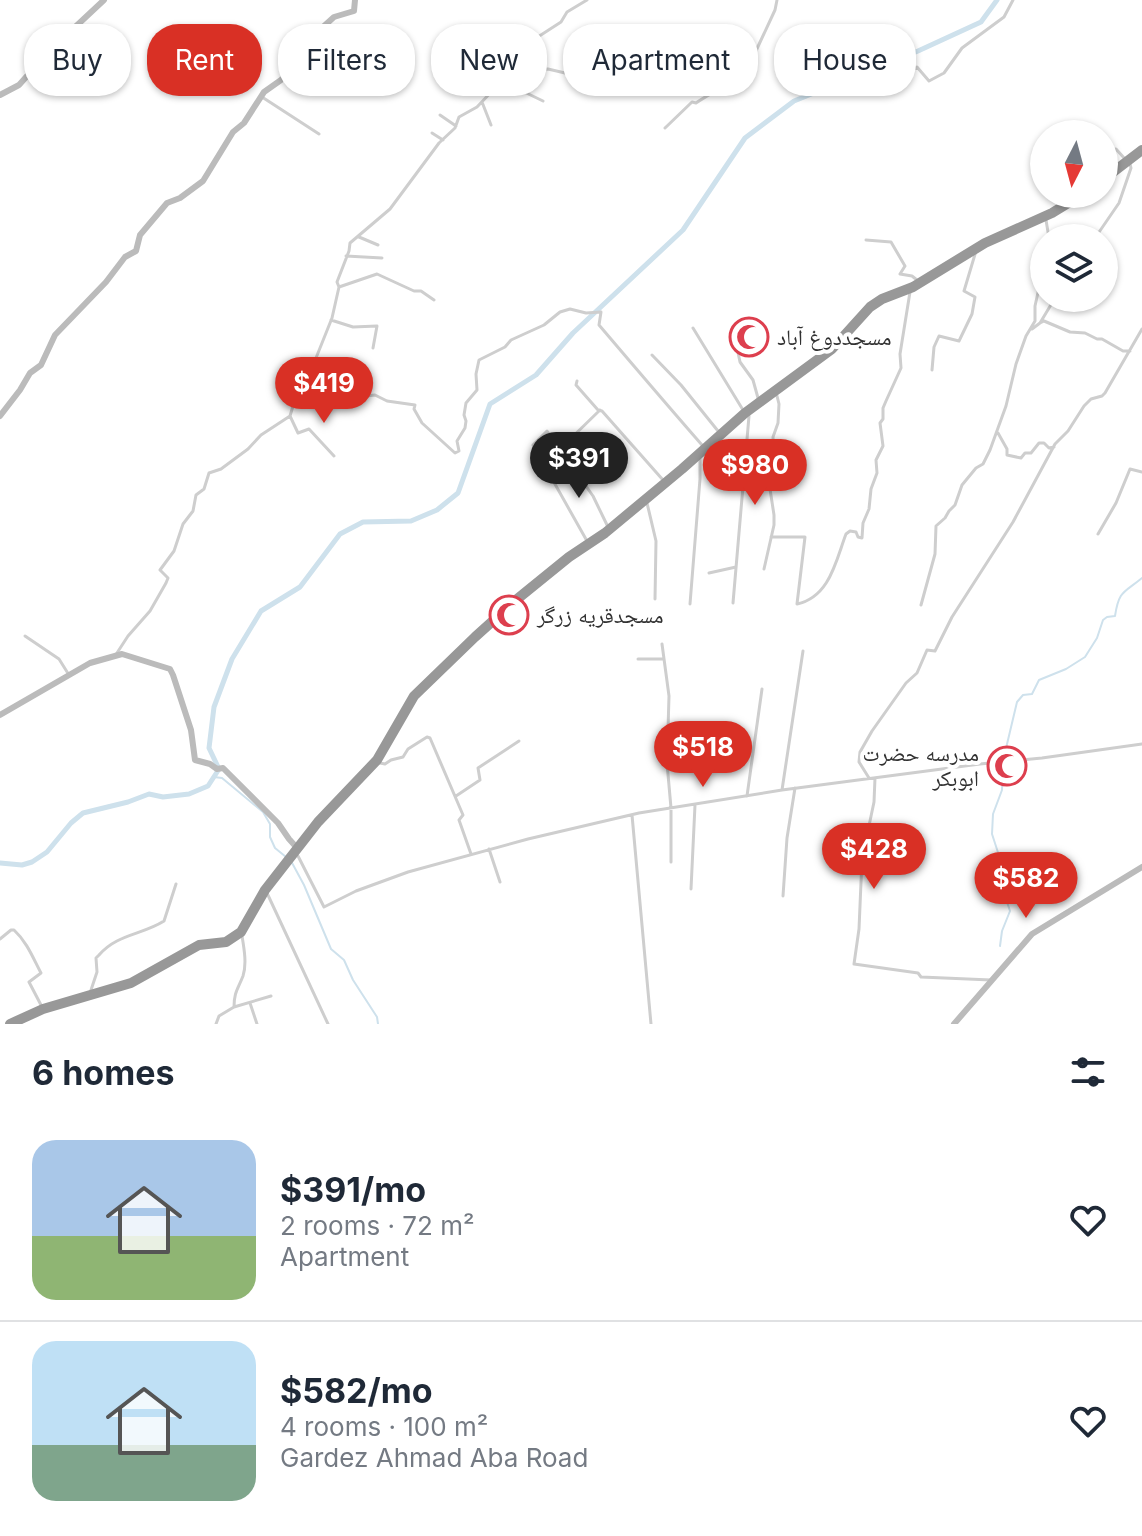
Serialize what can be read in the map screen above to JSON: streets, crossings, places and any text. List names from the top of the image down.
{
  "places": {
    "mosque": ["مسجددوغ آباد", "مسجدقریه زرگر", "مدرسه حضرت ابوبکر"]
  },
  "north": "bottom",
  "page": {
    "chip": [
      "Buy",
      "Rent",
      "Filters",
      "New",
      "Apartment",
      "House"
    ],
    "price": [
      "$419",
      "$391",
      "$980",
      "$518",
      "$428",
      "$582"
    ],
    "heading": "6 homes",
    "list": [
      {
        "name": "$391/mo",
        "note": "2 rooms · 72 m² · Apartment"
      },
      {
        "name": "$582/mo",
        "note": "4 rooms · 100 m² · Gardez Ahmad Aba Road"
      }
    ]
  }
}
